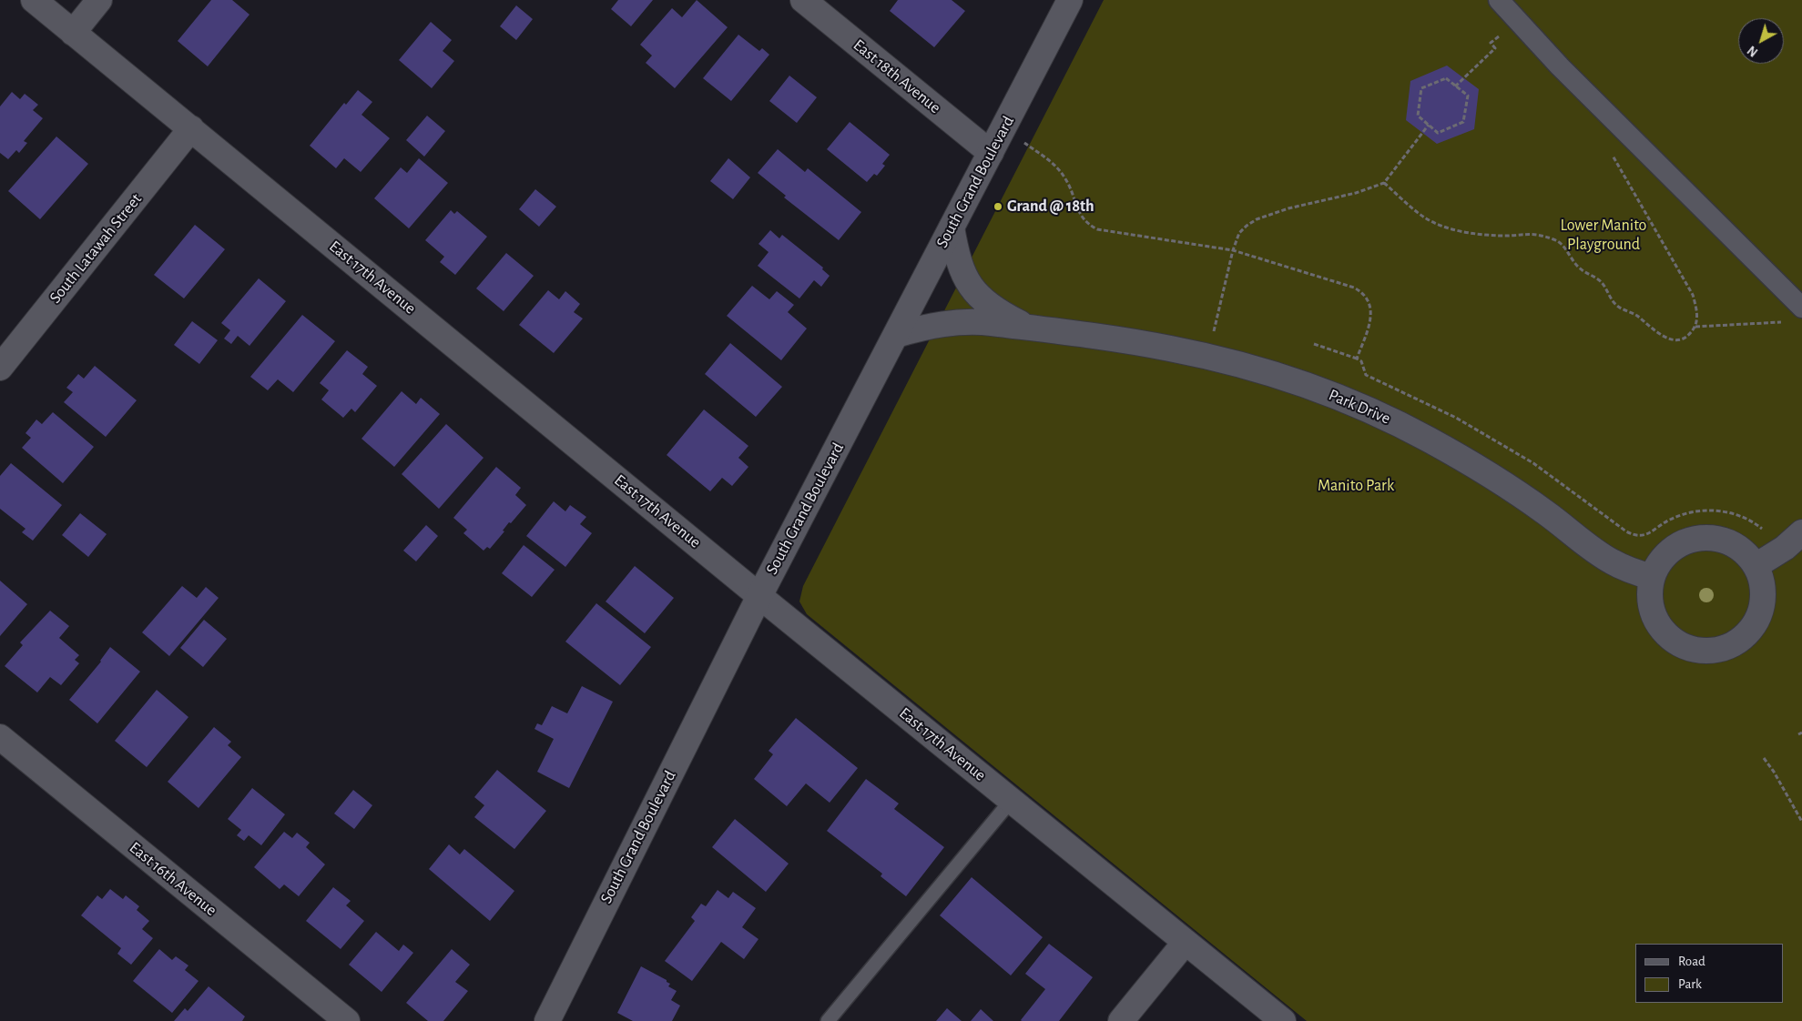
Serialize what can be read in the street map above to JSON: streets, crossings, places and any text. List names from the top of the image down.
{
  "streets": {
    "street": [
      "East 18th Avenue",
      "South Grand Boulevard",
      "South Latawah Street",
      "East 17th Avenue",
      "Park Drive",
      "East 16th Avenue"
    ]
  },
  "crossings": [
    ["East 18th Avenue", "South Grand Boulevard"],
    ["South Grand Boulevard", "East 17th Avenue"],
    ["South Grand Boulevard", "Park Drive"],
    ["South Latawah Street", "East 17th Avenue"]
  ],
  "parks": ["Lower Manito Playground", "Manito Park"],
  "places": ["Grand @ 18th"],
  "legend": ["Road", "Park"],
  "north": "bottom left"
}
